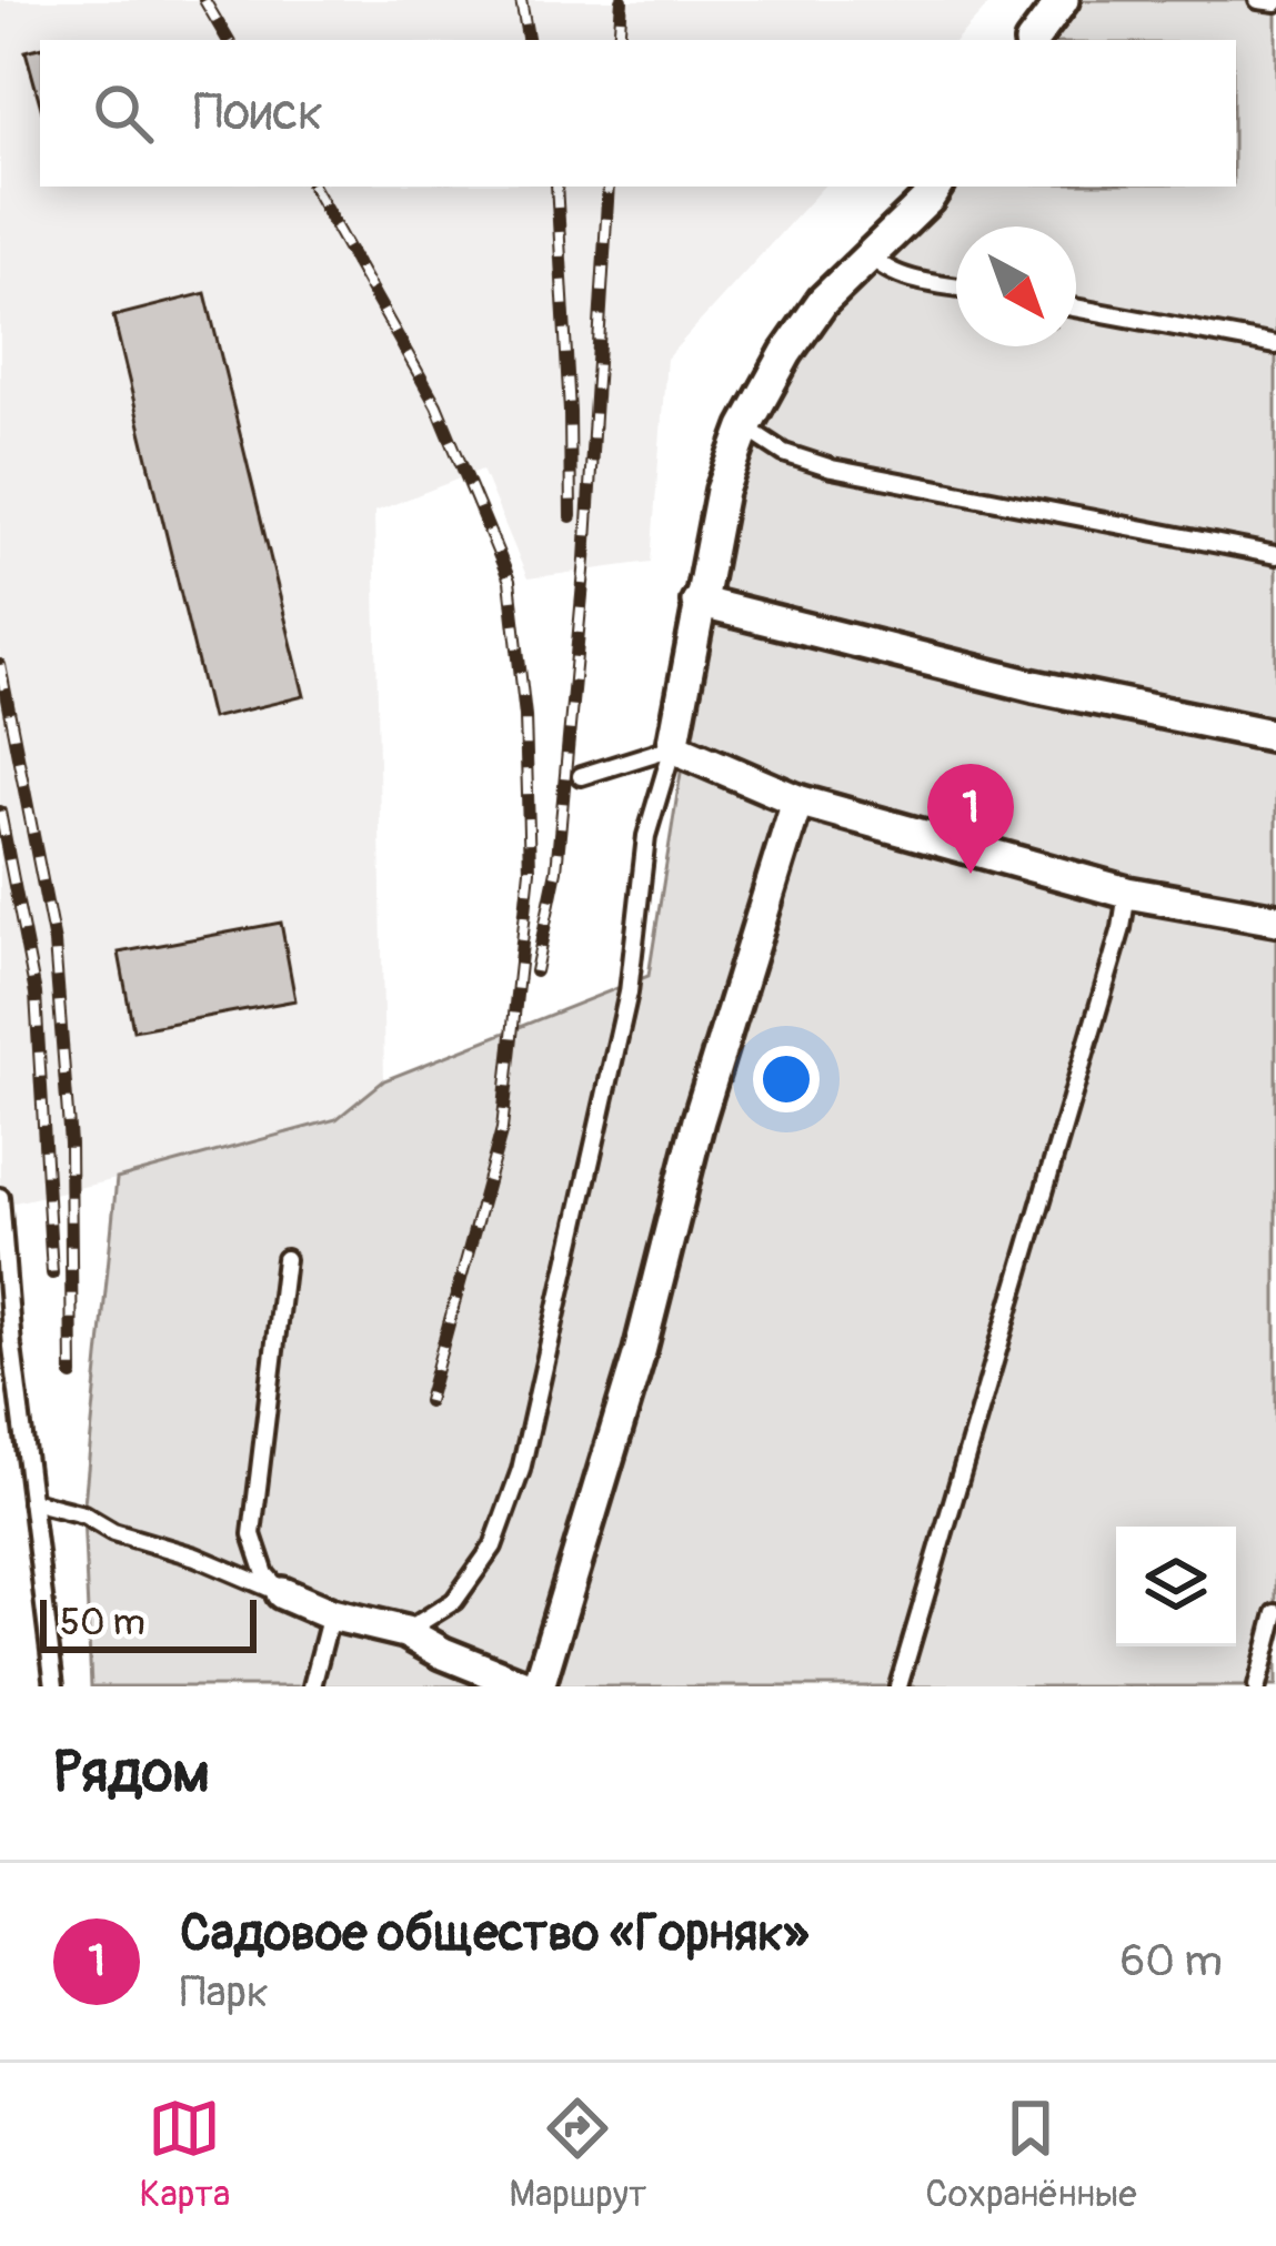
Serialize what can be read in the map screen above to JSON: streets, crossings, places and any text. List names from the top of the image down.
{
  "scale_bar": "50 m",
  "north": "bottom right",
  "page": {
    "search": "Поиск",
    "pins": "1",
    "scale": "50 m",
    "heading": "Рядом",
    "list": [
      {
        "mark": "1",
        "name": "Садовое общество «Горняк»",
        "note": "Парк",
        "value": "60 m"
      }
    ],
    "nav": ["Карта", "Маршрут", "Сохранённые"]
  }
}
